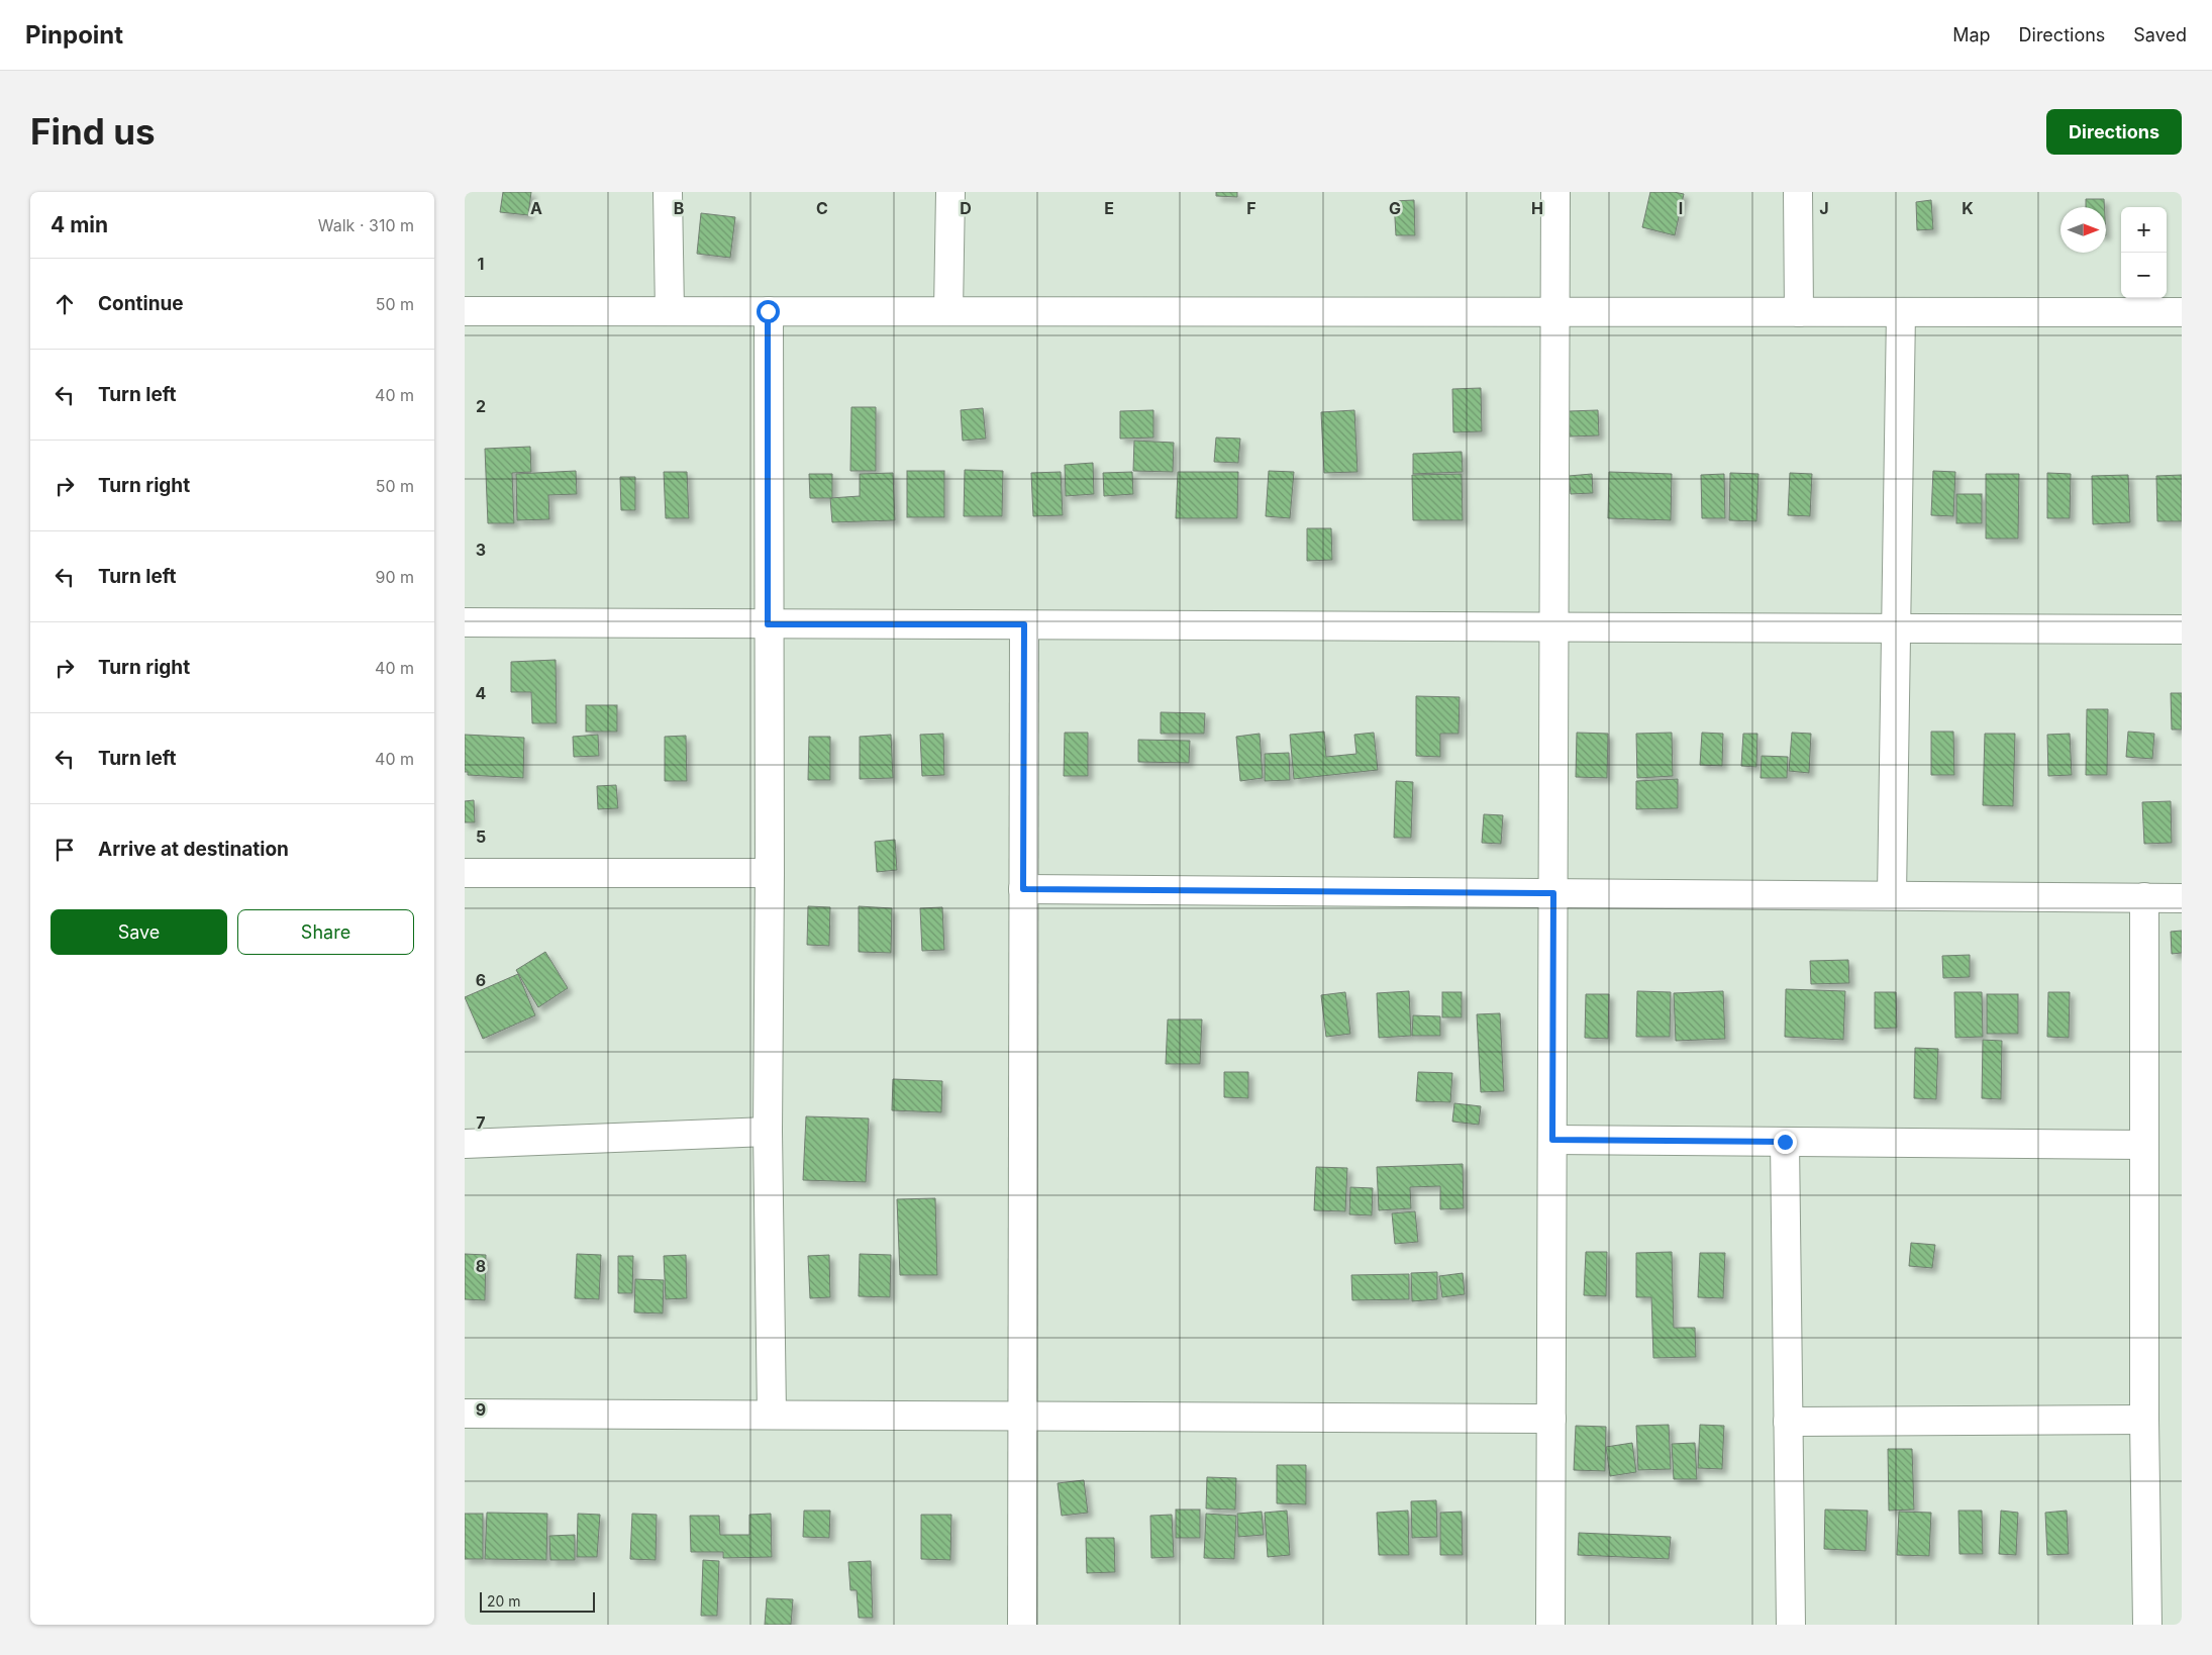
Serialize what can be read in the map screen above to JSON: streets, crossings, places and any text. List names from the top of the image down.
{
  "scale_bar": "20 m",
  "north": "right",
  "page": {
    "header": "Pinpoint",
    "nav": ["Map", "Directions", "Saved"],
    "buttons": [
      "Directions",
      ["Save", "Share"]
    ],
    "title": "Find us",
    "heading": ["4 min", "Walk · 310 m"],
    "map_buttons": ["+", "−"],
    "list": [
      ["Continue", "50 m"],
      ["Turn left", "40 m"],
      ["Turn right", "50 m"],
      ["Turn left", "90 m"],
      ["Turn right", "40 m"],
      ["Turn left", "40 m"],
      "Arrive at destination"
    ],
    "scale": "20 m"
  },
  "grid": {
    "columns": [
      "A",
      "B",
      "C",
      "D",
      "E",
      "F",
      "G",
      "H",
      "I",
      "J",
      "K"
    ],
    "rows": [
      "1",
      "2",
      "3",
      "4",
      "5",
      "6",
      "7",
      "8",
      "9"
    ]
  }
}
